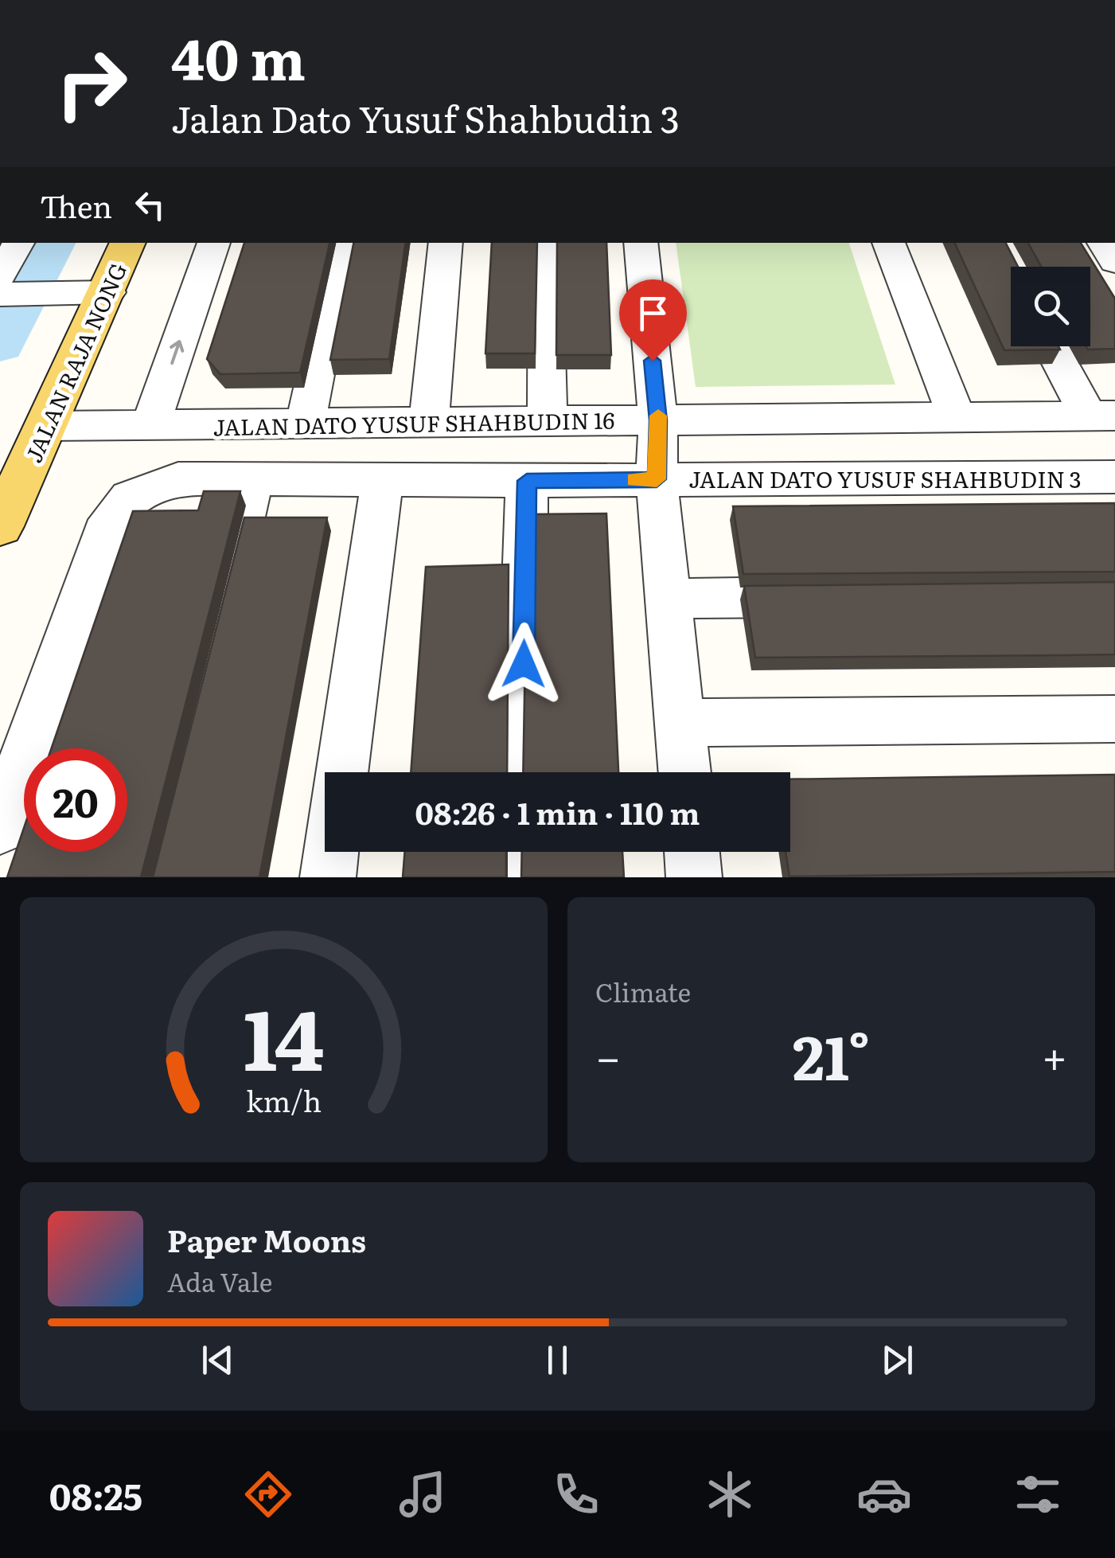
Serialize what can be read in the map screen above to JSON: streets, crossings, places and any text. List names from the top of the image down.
{
  "streets": {
    "main road": ["JALAN RAJA NONG"],
    "street": ["JALAN DATO YUSUF SHAHBUDIN 16", "JALAN DATO YUSUF SHAHBUDIN 3"]
  },
  "crossings": [
    ["JALAN RAJA NONG", "JALAN DATO YUSUF SHAHBUDIN 16"]
  ],
  "page": {
    "turn": ["40 m", "Jalan Dato Yusuf Shahbudin 3"],
    "then": "Then",
    "limit": "20",
    "trip": "08:26 · 1 min · 110 m",
    "tile": "Climate",
    "heat": ["−", "21°", "+"],
    "song": ["Paper Moons", "Ada Vale"],
    "tabs": "08:25",
    "gauge": ["14", "km/h"]
  }
}
